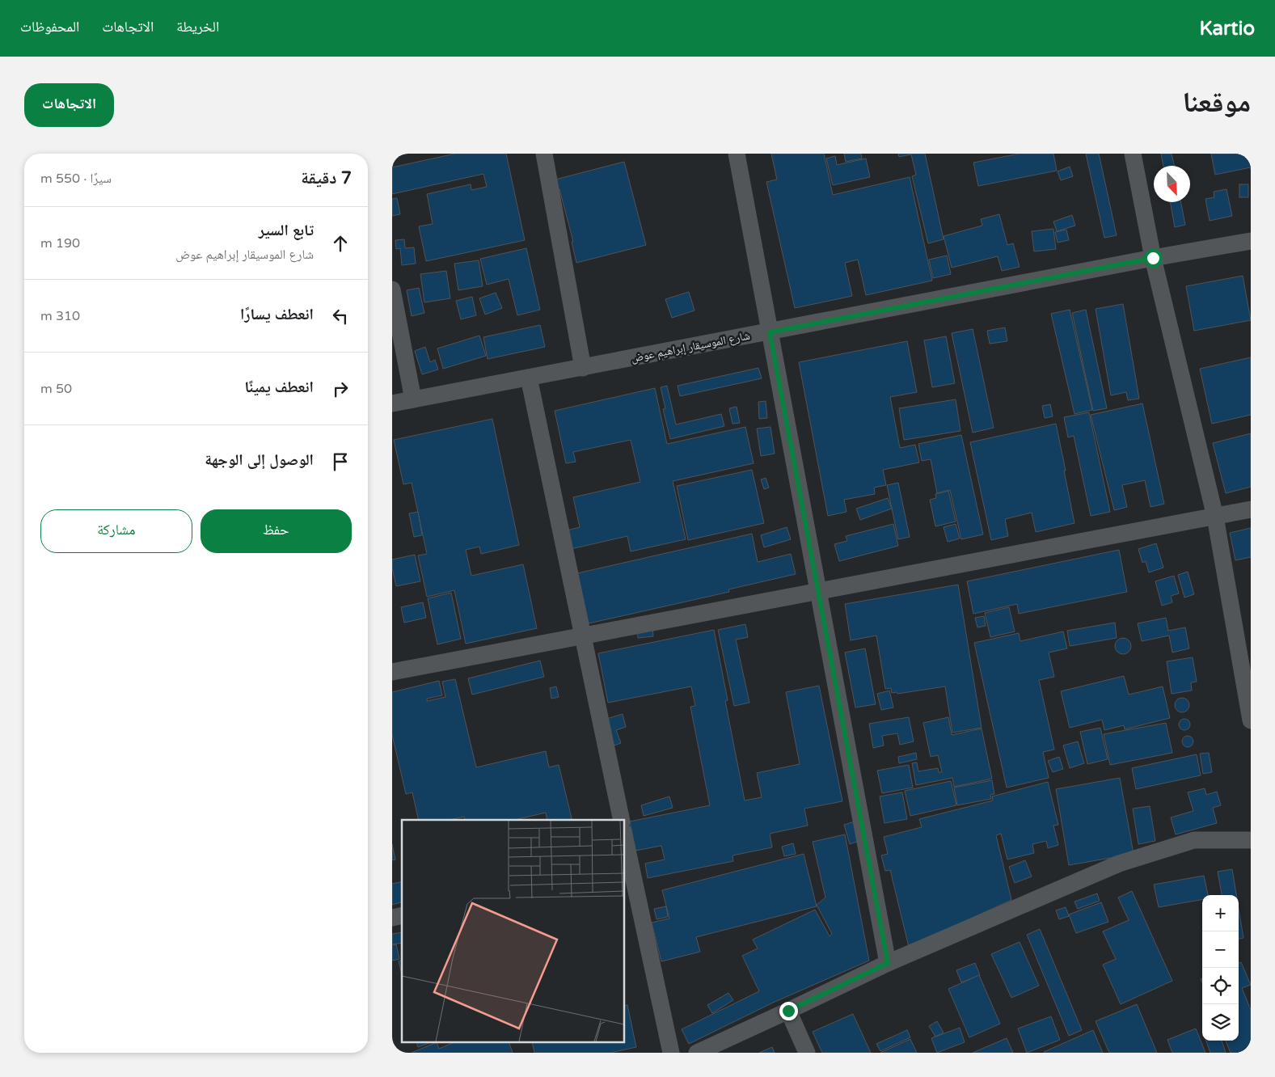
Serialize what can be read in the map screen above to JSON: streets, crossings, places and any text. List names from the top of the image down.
{
  "streets": {
    "street": ["شارع الموسيقار إبراهيم عوض"]
  },
  "north": "bottom right",
  "page": {
    "header": "Kartio",
    "nav": ["الخريطة", "الاتجاهات", "المحفوظات"],
    "title": "موقعنا",
    "buttons": [
      "الاتجاهات",
      ["حفظ", "مشاركة"]
    ],
    "heading": ["7 دقيقة", "سيرًا · 550 m"],
    "list": [
      ["تابع السير", "شارع الموسيقار إبراهيم عوض", "190 m"],
      ["انعطف يسارًا", "310 m"],
      ["انعطف يمينًا", "50 m"],
      "الوصول إلى الوجهة"
    ],
    "map_buttons": ["+", "−"]
  }
}
